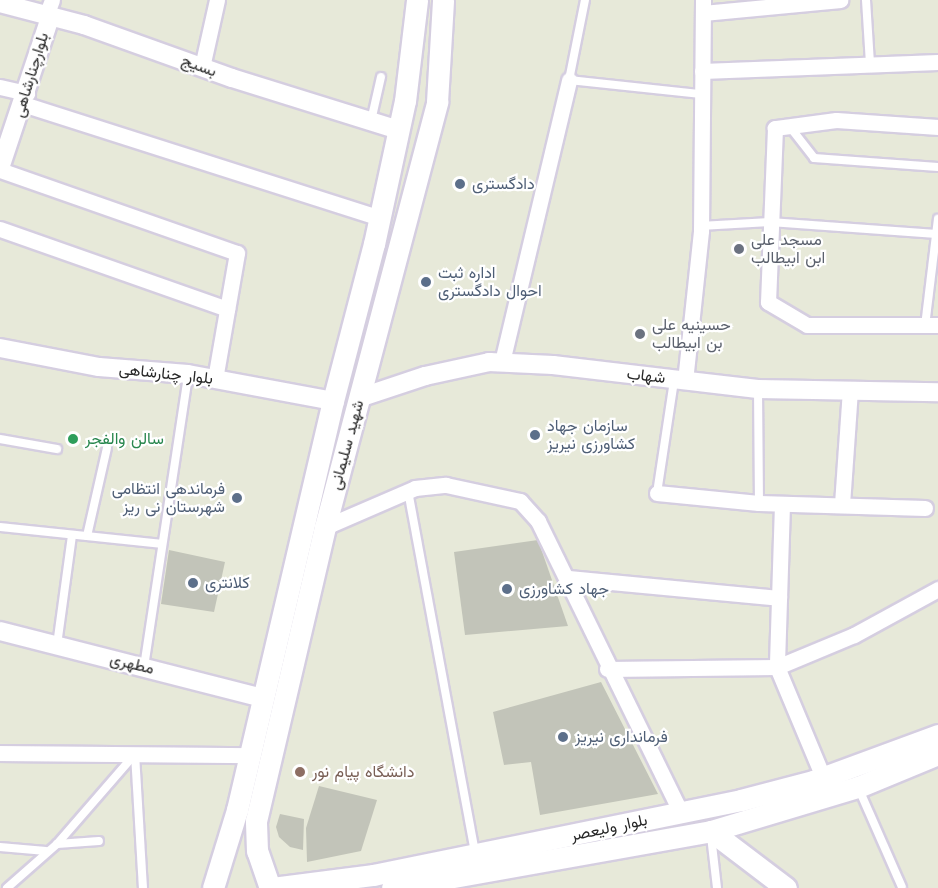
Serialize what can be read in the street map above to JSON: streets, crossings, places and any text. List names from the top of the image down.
{
  "streets": {
    "main road": ["شهید سلیمانی", "بلوار ولیعصر"],
    "street": [
      "بسیج",
      "بلوارچنارشاهی",
      "بلوار چنارشاهی",
      "شهاب",
      "مطهری"
    ]
  },
  "crossings": [
    ["بسیج", "بلوارچنارشاهی"],
    ["بسیج", "شهید سلیمانی"],
    ["بلوار چنارشاهی", "شهید سلیمانی"],
    ["شهاب", "شهید سلیمانی"],
    ["شهید سلیمانی", "مطهری"],
    ["شهید سلیمانی", "بلوار ولیعصر"]
  ],
  "places": [
    "دادگستری",
    "مسجد علی ابن ابیطالب",
    "اداره ثبت احوال دادگستری",
    "حسینیه علی بن ابیطالب",
    "سازمان جهاد کشاورزی نیریز",
    "سالن والفجر",
    "فرماندهی انتظامی شهرستان نی ریز",
    "کلانتری",
    "جهاد کشاورزی",
    "فرمانداری نیریز",
    "دانشگاه پیام نور"
  ]
}
